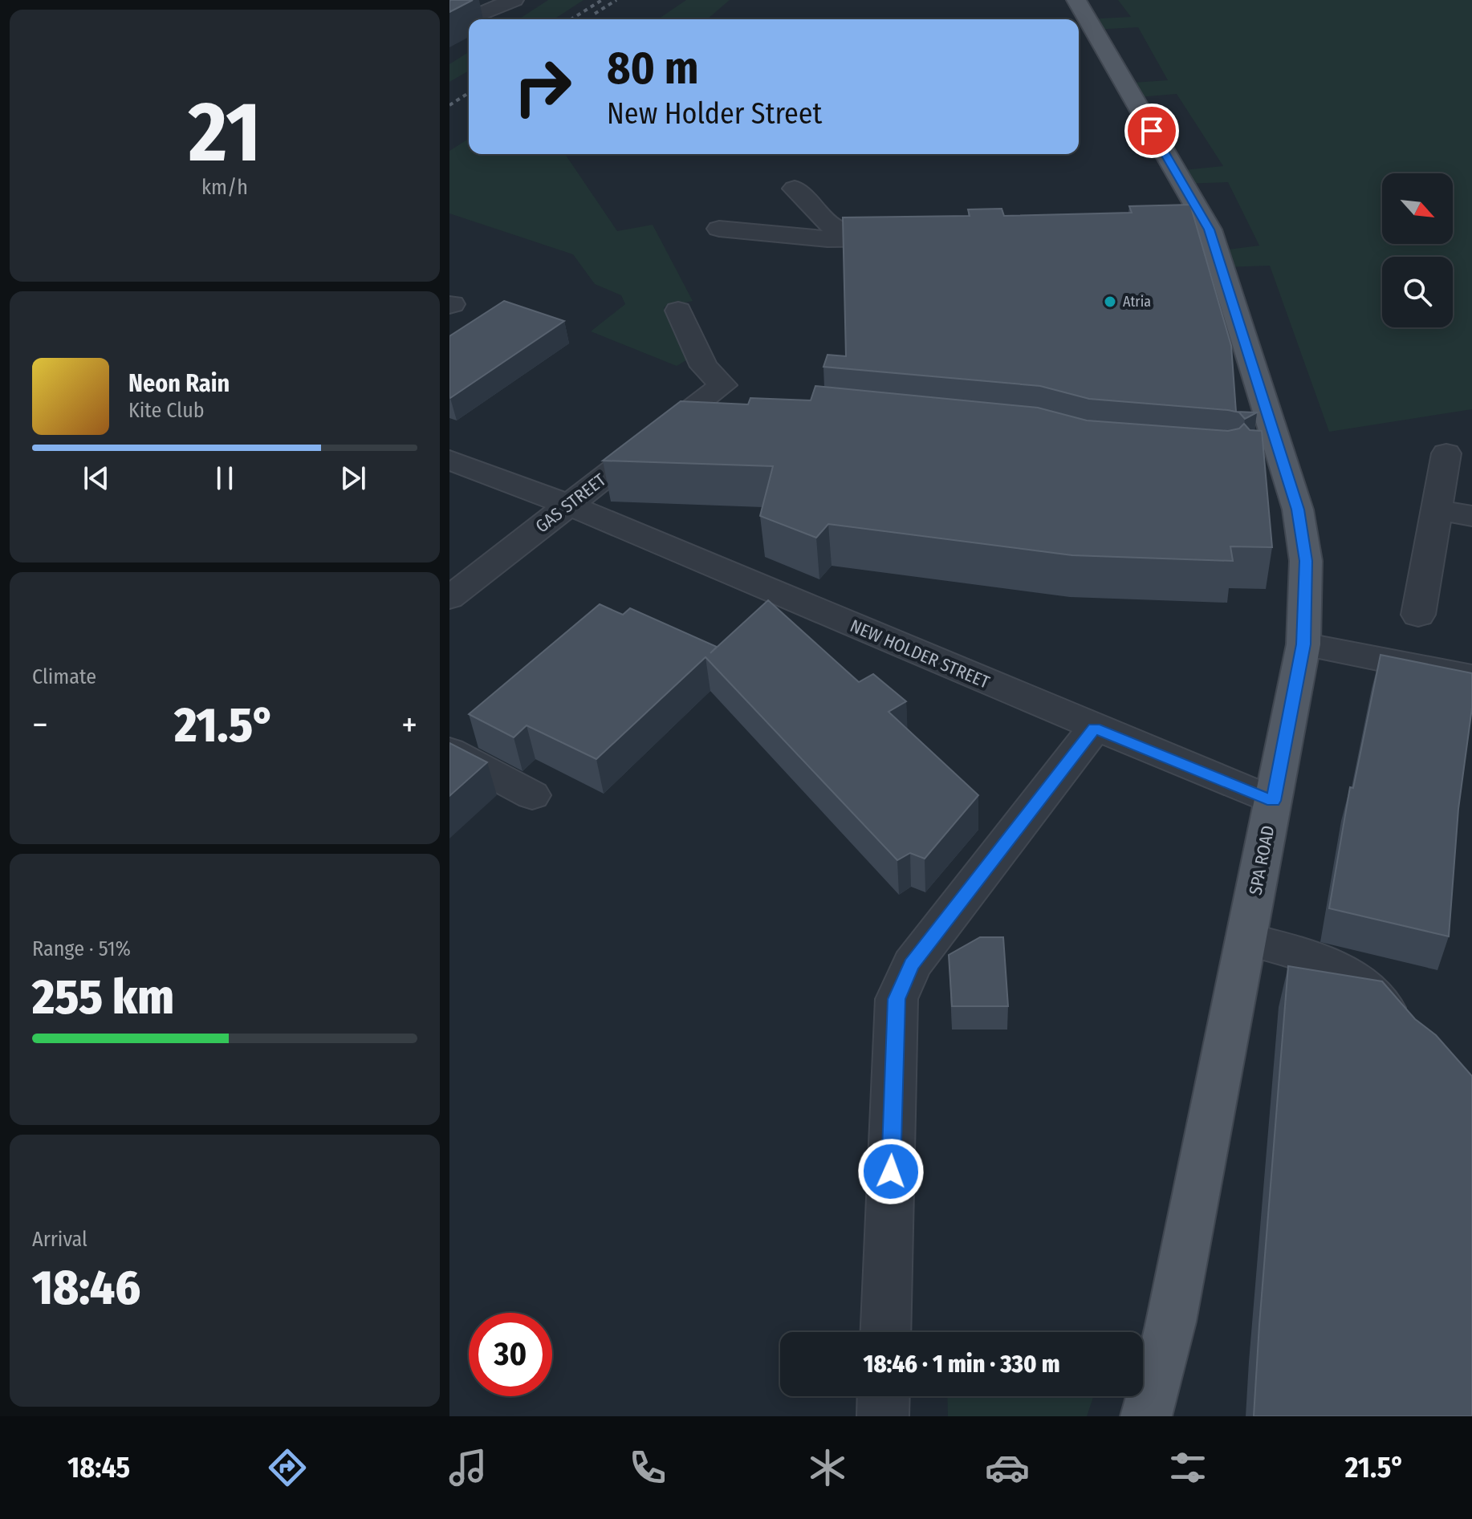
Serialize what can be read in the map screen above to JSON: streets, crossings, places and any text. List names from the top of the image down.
{
  "streets": {
    "main road": ["SPA ROAD"],
    "street": ["GAS STREET", "NEW HOLDER STREET"]
  },
  "crossings": [
    ["GAS STREET", "NEW HOLDER STREET"],
    ["NEW HOLDER STREET", "SPA ROAD"]
  ],
  "places": ["Atria"],
  "north": "bottom right",
  "page": {
    "tile": [
      ["21", "km/h"],
      "Climate",
      ["Range · 51%", "255 km"],
      ["Arrival", "18:46"]
    ],
    "turn": ["80 m", "New Holder Street"],
    "song": ["Neon Rain", "Kite Club"],
    "heat": ["−", "21.5°", "+"],
    "limit": "30",
    "trip": "18:46 · 1 min · 330 m",
    "tabs": ["18:45", "21.5°"]
  }
}
